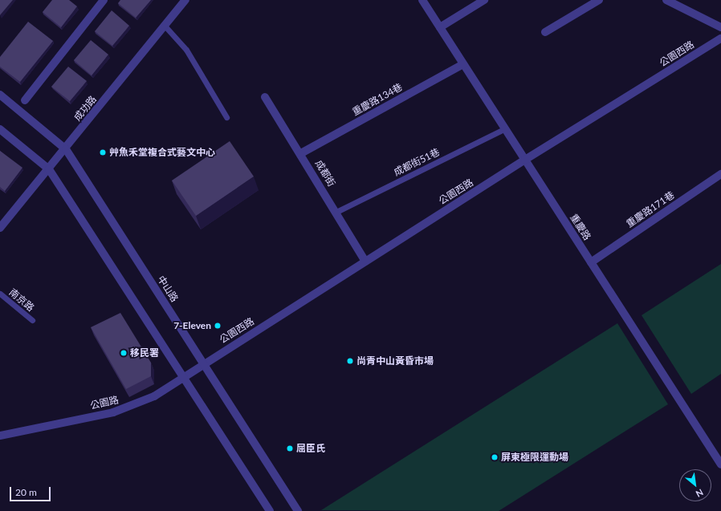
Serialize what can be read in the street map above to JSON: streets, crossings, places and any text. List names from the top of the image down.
{
  "streets": {
    "street": [
      "公園西路",
      "重慶路134巷",
      "成功路",
      "成都街",
      "重慶路171巷",
      "重慶路",
      "中山路",
      "公園路"
    ],
    "lane": ["成都街51巷", "南京路"]
  },
  "crossings": [
    ["公園西路", "成都街"],
    ["公園西路", "重慶路"],
    ["公園西路", "中山路"],
    ["公園西路", "公園路"],
    ["重慶路134巷", "成都街"],
    ["重慶路134巷", "重慶路"],
    ["成功路", "中山路"],
    ["成都街51巷", "成都街"],
    ["成都街51巷", "重慶路"],
    ["重慶路171巷", "重慶路"],
    ["中山路", "公園路"]
  ],
  "places": [
    "艸魚禾堂複合式藝文中心",
    "7-Eleven",
    "移民署",
    "尚青中山黃昏市場",
    "屈臣氏",
    "屏東極限運動場"
  ],
  "scale_bar": "20 m",
  "north": "bottom right"
}
